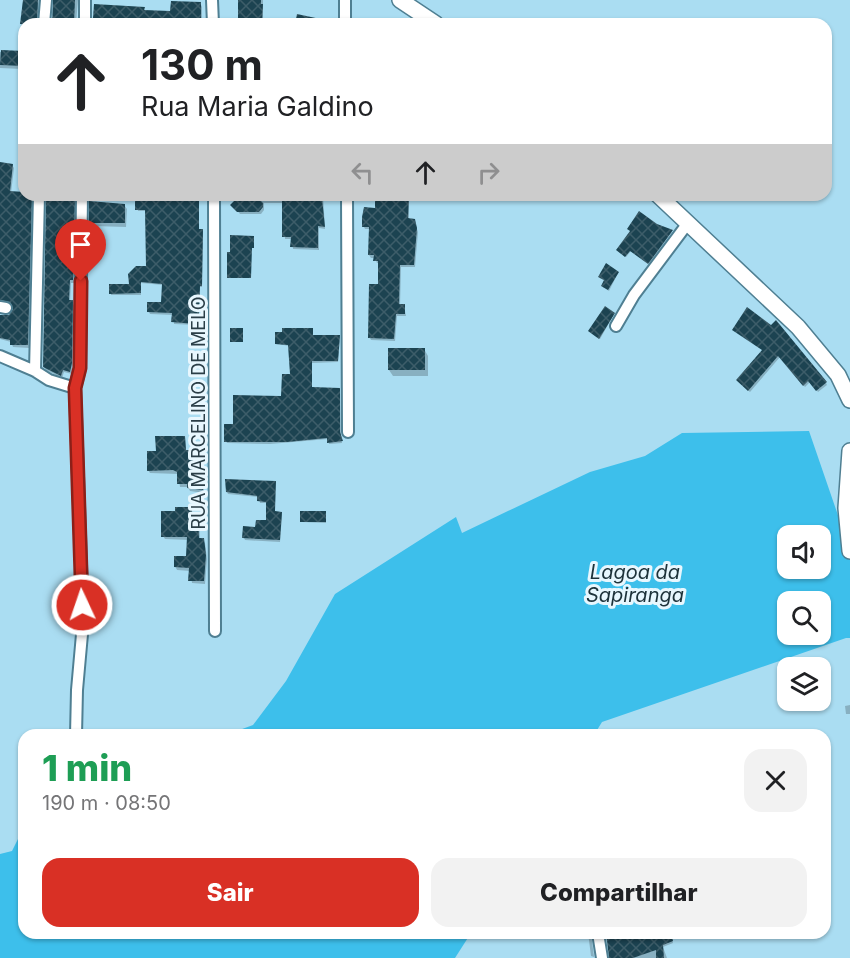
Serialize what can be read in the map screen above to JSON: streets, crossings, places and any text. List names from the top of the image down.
{
  "streets": {
    "street": ["RUA MARCELINO DE MELO"]
  },
  "water": ["Lagoa da Sapiranga"],
  "page": {
    "turn": ["130 m", "Rua Maria Galdino"],
    "heading": ["1 min", "190 m · 08:50"],
    "buttons": ["Sair", "Compartilhar"]
  }
}
